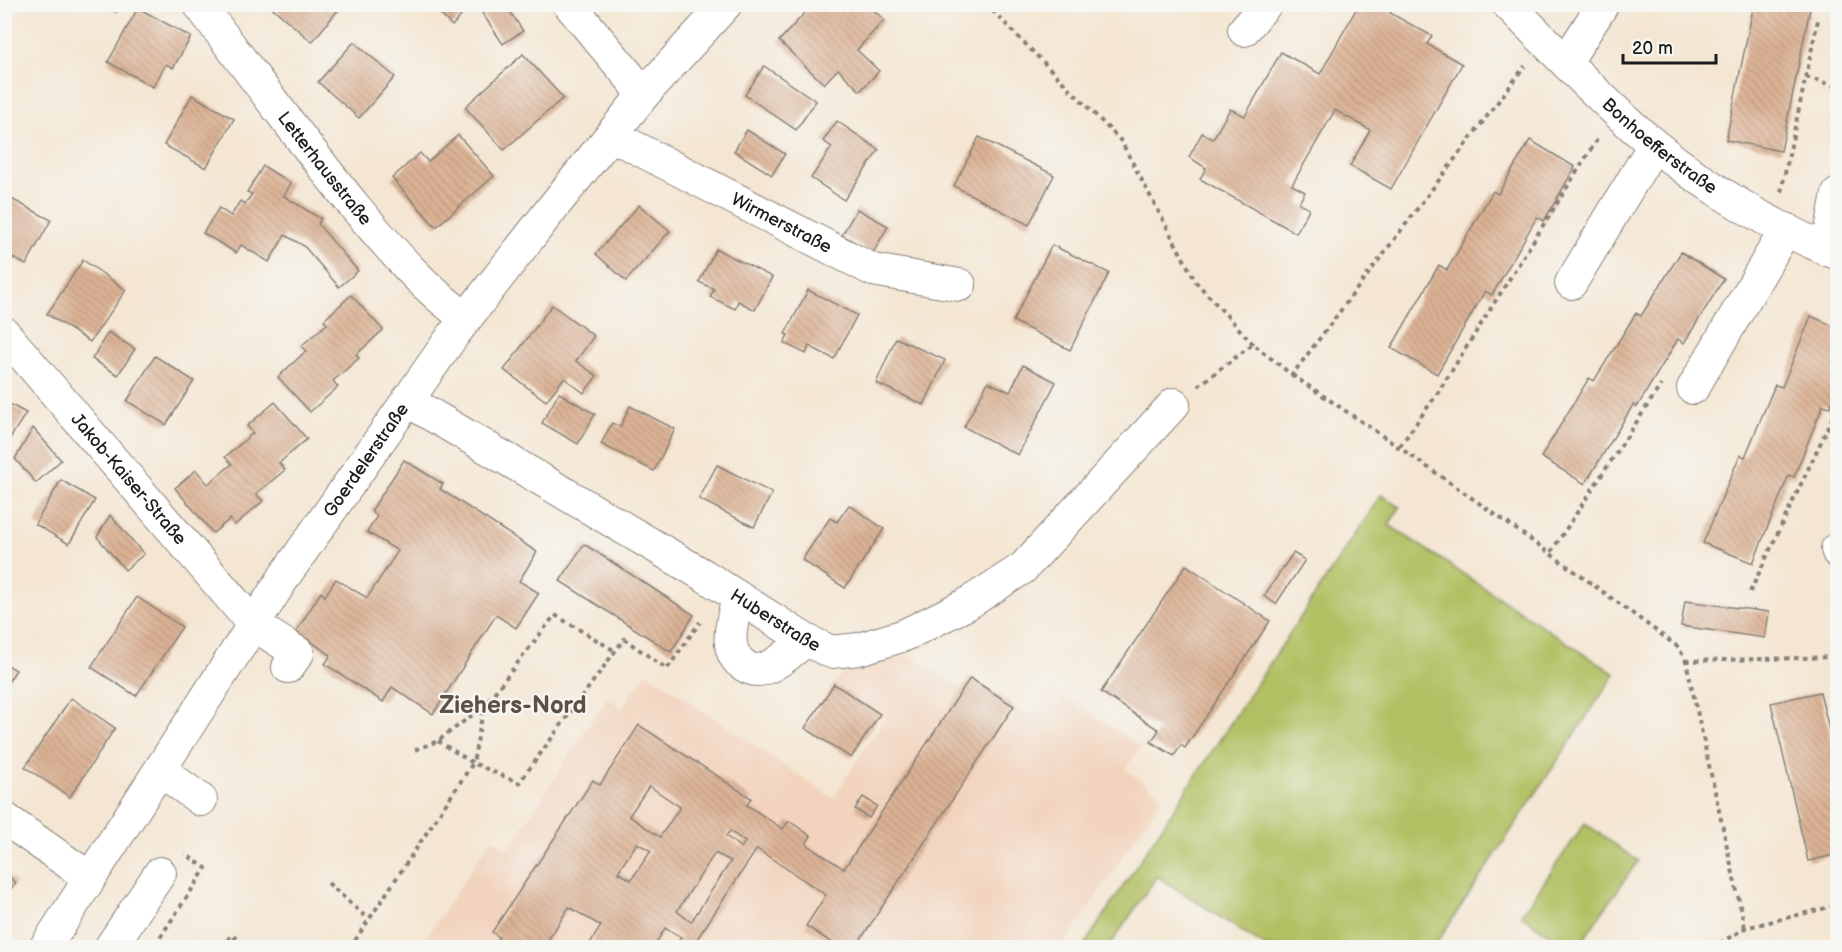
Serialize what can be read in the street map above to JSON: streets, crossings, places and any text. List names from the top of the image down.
{
  "streets": {
    "street": [
      "Bonhoefferstraße",
      "Letterhausstraße",
      "Wirmerstraße",
      "Goerdelerstraße",
      "Jakob-Kaiser-Straße",
      "Huberstraße"
    ]
  },
  "crossings": [
    ["Letterhausstraße", "Goerdelerstraße"],
    ["Wirmerstraße", "Goerdelerstraße"],
    ["Goerdelerstraße", "Jakob-Kaiser-Straße"],
    ["Goerdelerstraße", "Huberstraße"]
  ],
  "districts": ["Ziehers-Nord"],
  "scale_bar": "20 m"
}
